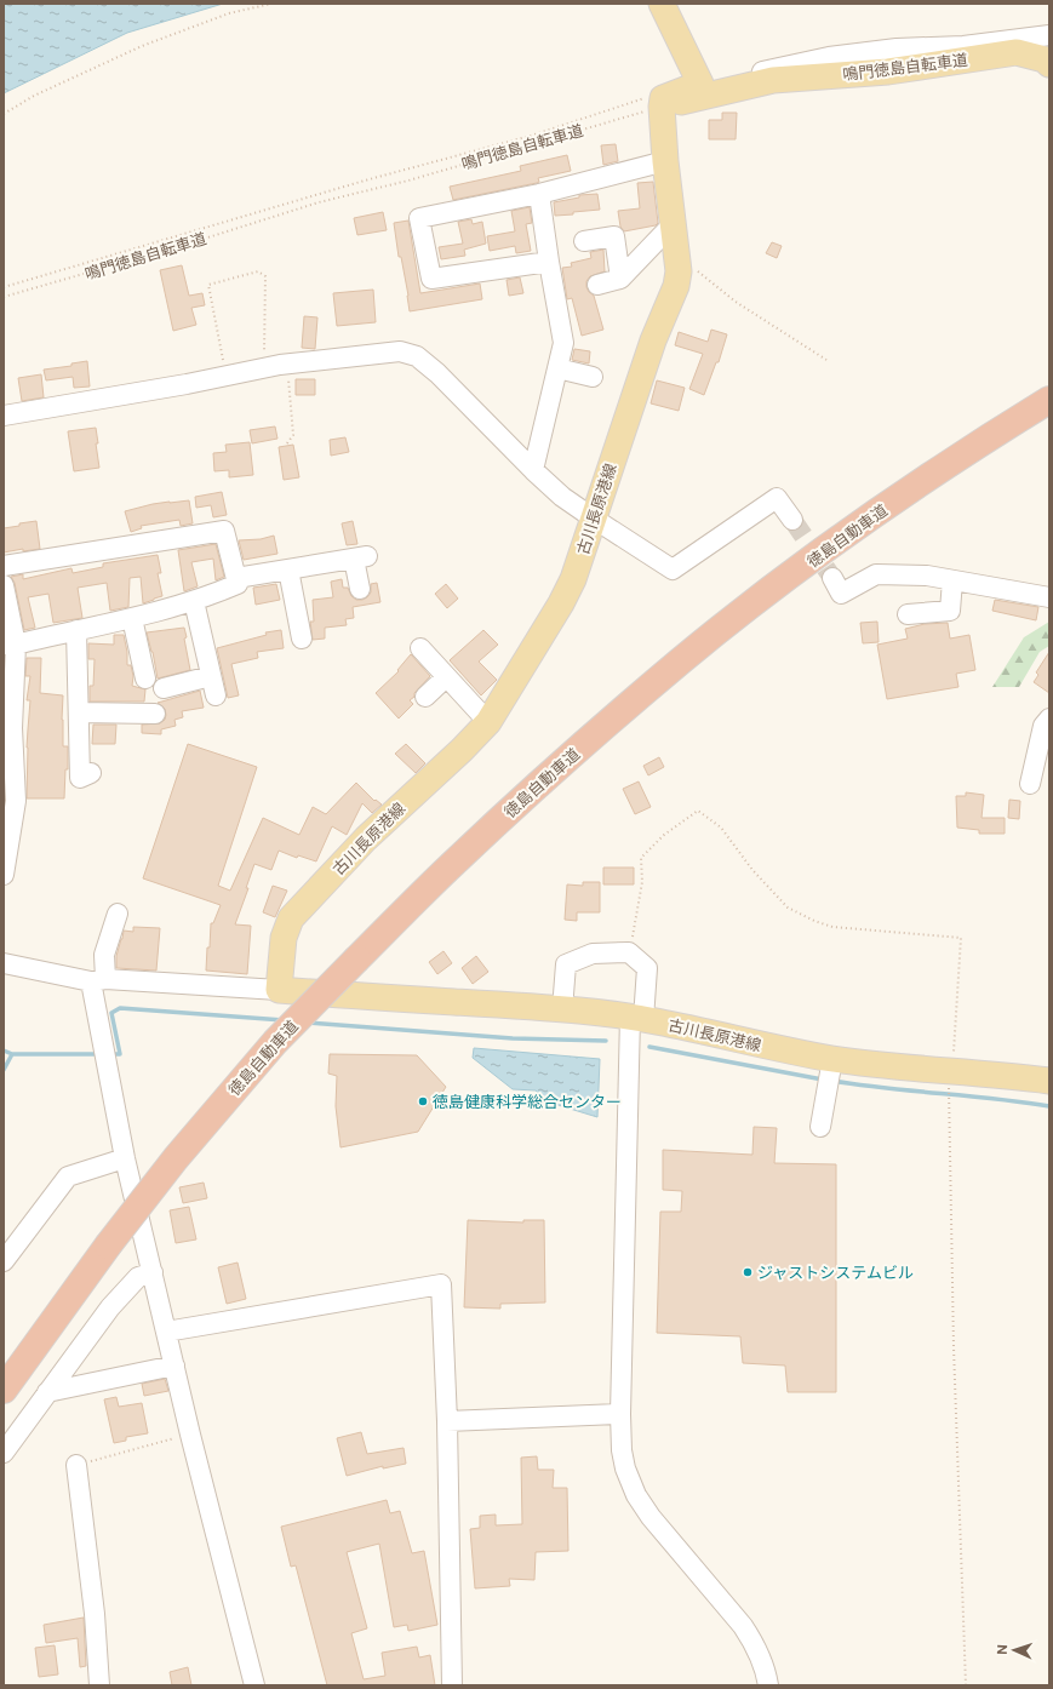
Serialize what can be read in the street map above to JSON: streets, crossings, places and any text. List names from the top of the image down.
{
  "streets": {
    "highway": ["徳島自動車道"],
    "main road": ["鳴門徳島自転車道", "古川長原港線"]
  },
  "crossings": [
    ["鳴門徳島自転車道", "古川長原港線"]
  ],
  "places": ["徳島健康科学総合センター", "ジャストシステムビル"],
  "north": "left"
}
